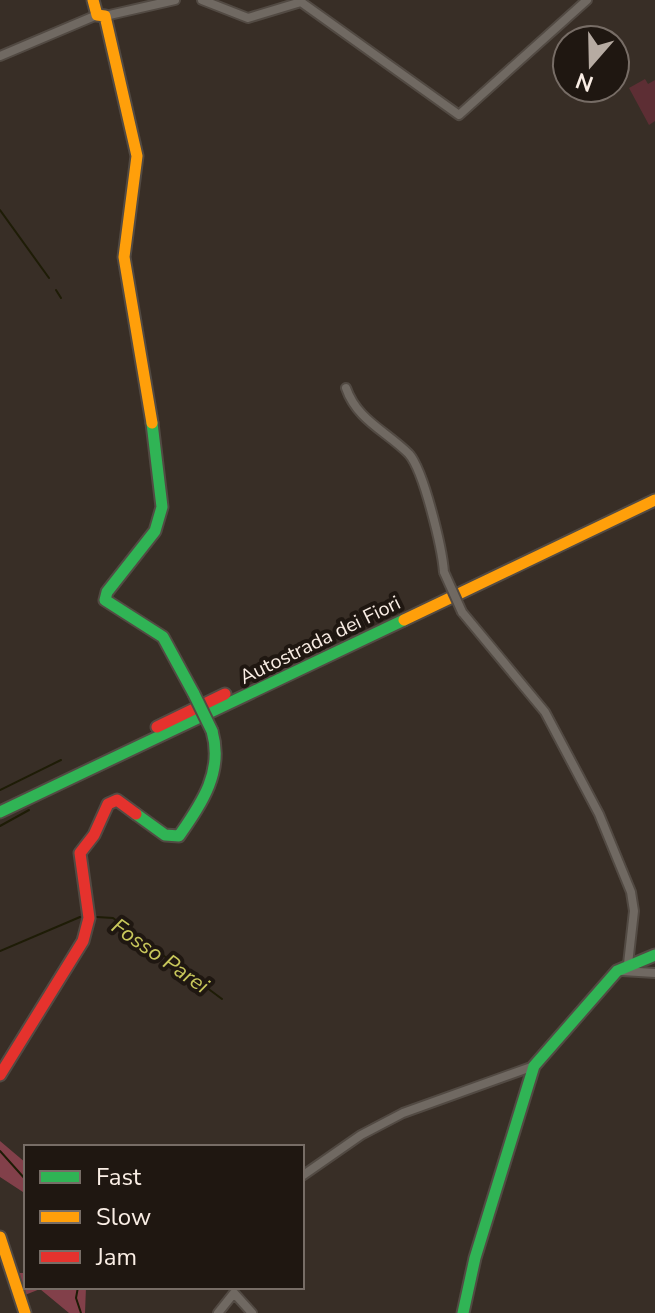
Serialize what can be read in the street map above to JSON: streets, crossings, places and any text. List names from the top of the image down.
{
  "streets": {
    "main road": ["Autostrada dei Fiori"]
  },
  "water": ["Fosso Parei"],
  "legend": ["Fast", "Slow", "Jam"],
  "north": "bottom"
}
